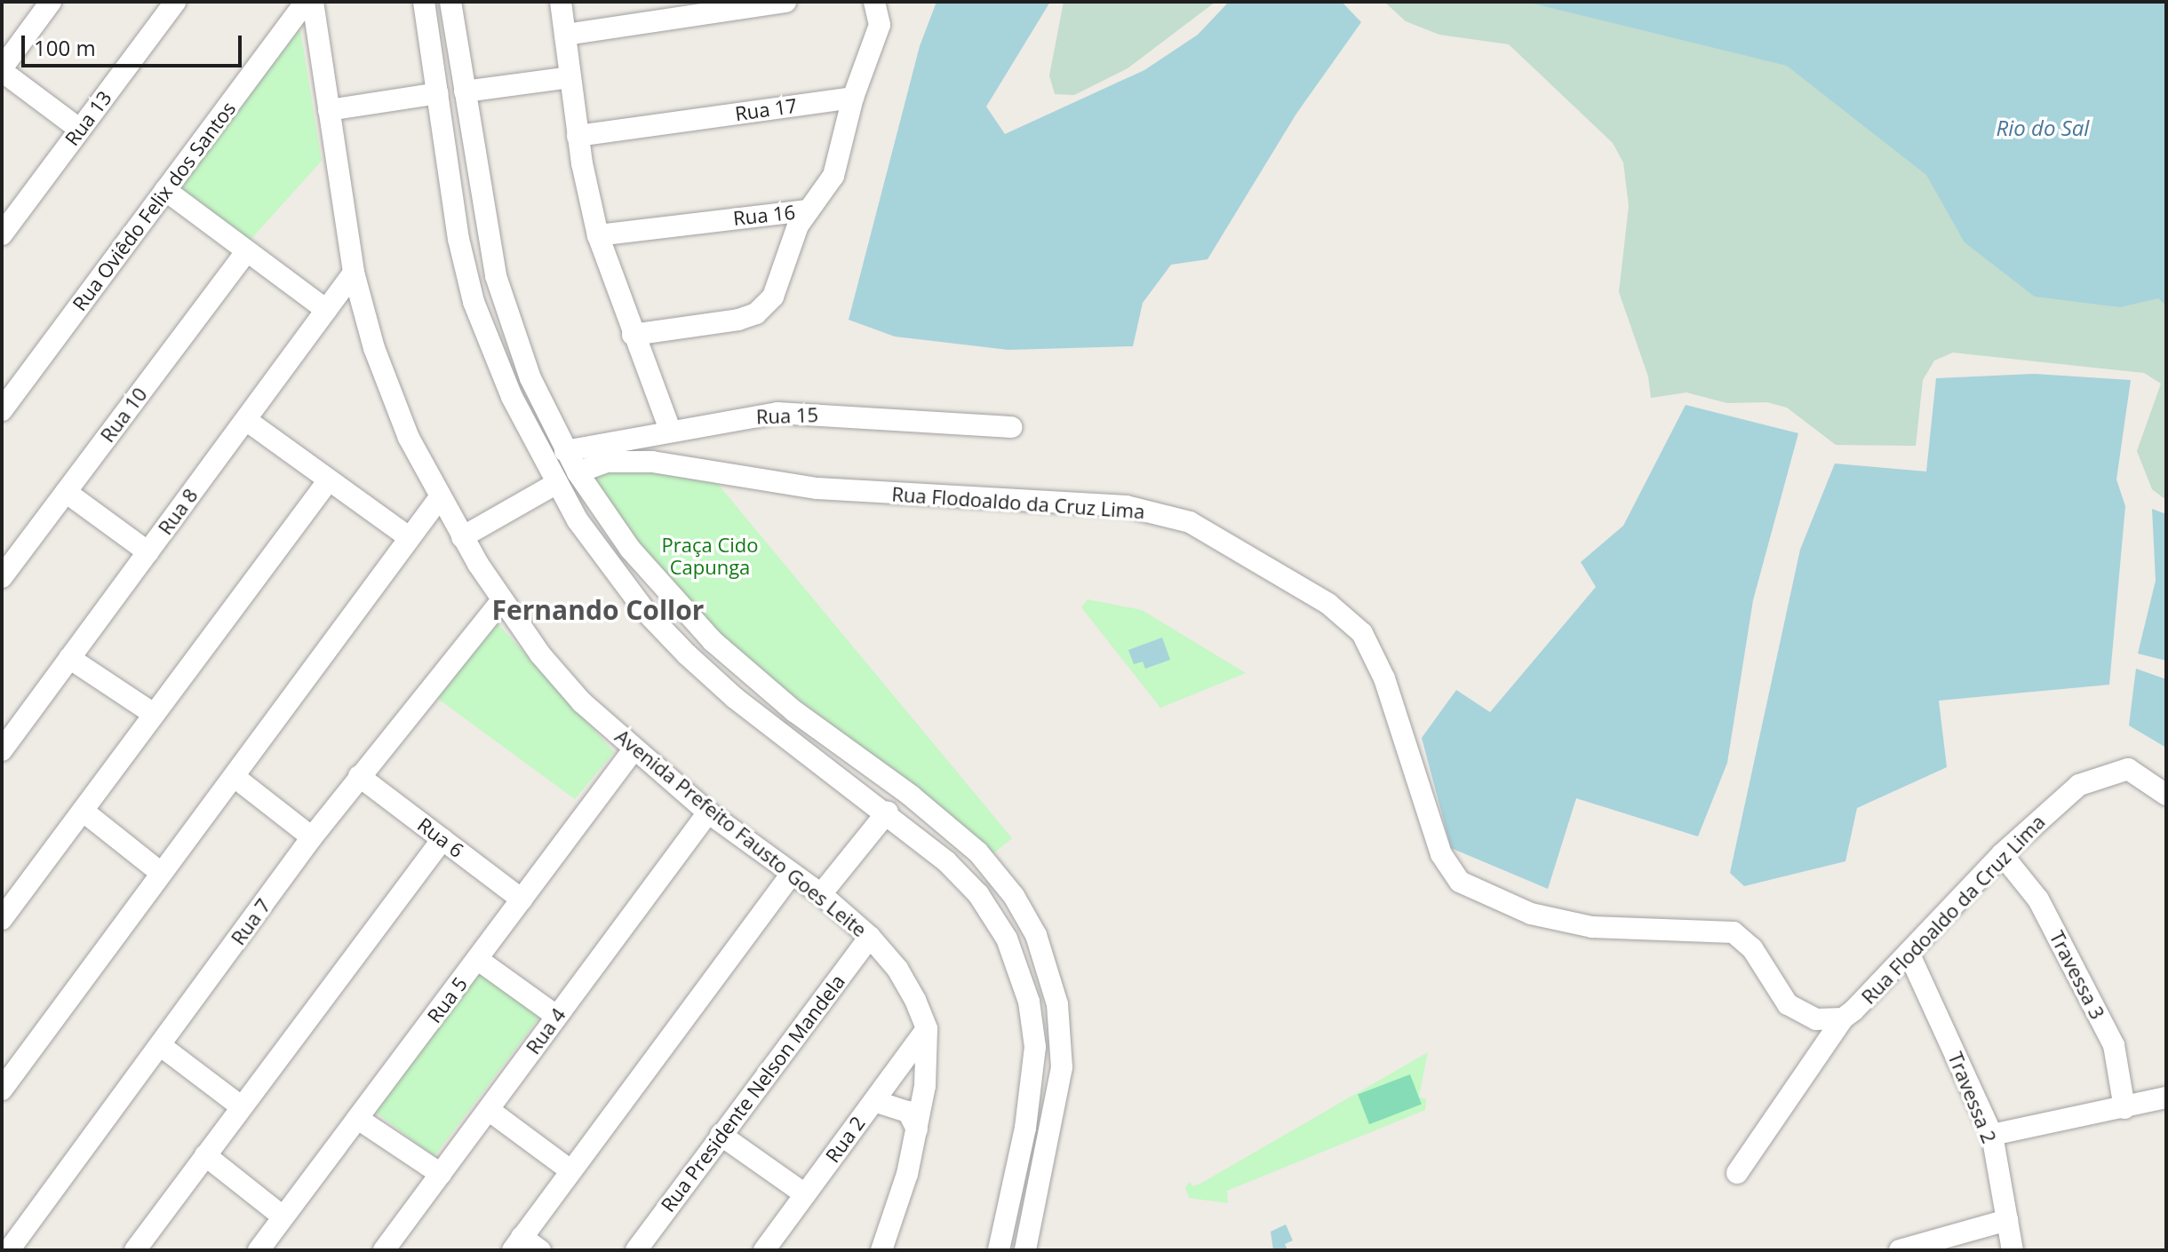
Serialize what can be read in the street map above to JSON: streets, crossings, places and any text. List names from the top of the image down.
{
  "streets": {
    "street": [
      "Rua 17",
      "Rua 13",
      "Rua Oviêdo Felix dos Santos",
      "Rua 16",
      "Rua 10",
      "Rua 15",
      "Rua Flodoaldo da Cruz Lima",
      "Rua 8",
      "Avenida Prefeito Fausto Goes Leite",
      "Rua 6",
      "Rua 7",
      "Travessa 3",
      "Rua 5",
      "Rua 4",
      "Rua Presidente Nelson Mandela",
      "Travessa 2",
      "Rua 2"
    ]
  },
  "crossings": [
    ["Rua 17", "Rua 16"],
    ["Rua Flodoaldo da Cruz Lima", "Travessa 3"],
    ["Rua Flodoaldo da Cruz Lima", "Travessa 2"],
    ["Rua 8", "Avenida Prefeito Fausto Goes Leite"],
    ["Avenida Prefeito Fausto Goes Leite", "Rua 7"],
    ["Avenida Prefeito Fausto Goes Leite", "Rua 5"],
    ["Avenida Prefeito Fausto Goes Leite", "Rua 4"],
    ["Avenida Prefeito Fausto Goes Leite", "Rua Presidente Nelson Mandela"],
    ["Avenida Prefeito Fausto Goes Leite", "Rua 2"],
    ["Rua 6", "Rua 7"],
    ["Rua 6", "Rua 5"]
  ],
  "districts": ["Fernando Collor"],
  "water": ["Rio do Sal"],
  "parks": ["Praça Cido Capunga"],
  "scale_bar": "100 m"
}
